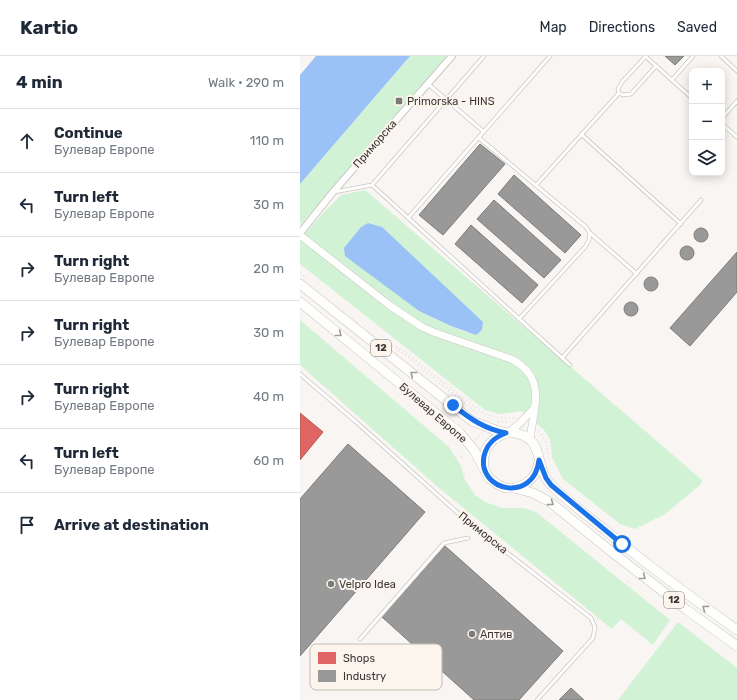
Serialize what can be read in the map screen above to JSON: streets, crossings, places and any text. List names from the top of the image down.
{
  "streets": {
    "main road": ["12", "Булевар Европе"],
    "street": ["Приморска"]
  },
  "crossings": [
    ["12", "Булевар Европе"]
  ],
  "places": {
    "transit": ["Primorska - HINS"],
    "other": ["Velpro Idea", "Аптив"]
  },
  "legend": ["Shops", "Industry"],
  "page": {
    "header": "Kartio",
    "nav": ["Map", "Directions", "Saved"],
    "heading": ["4 min", "Walk · 290 m"],
    "map_buttons": ["+", "−"],
    "list": [
      ["Continue", "Булевар Европе", "110 m"],
      ["Turn left", "Булевар Европе", "30 m"],
      ["Turn right", "Булевар Европе", "20 m"],
      ["Turn right", "Булевар Европе", "30 m"],
      ["Turn right", "Булевар Европе", "40 m"],
      ["Turn left", "Булевар Европе", "60 m"],
      "Arrive at destination"
    ]
  }
}
